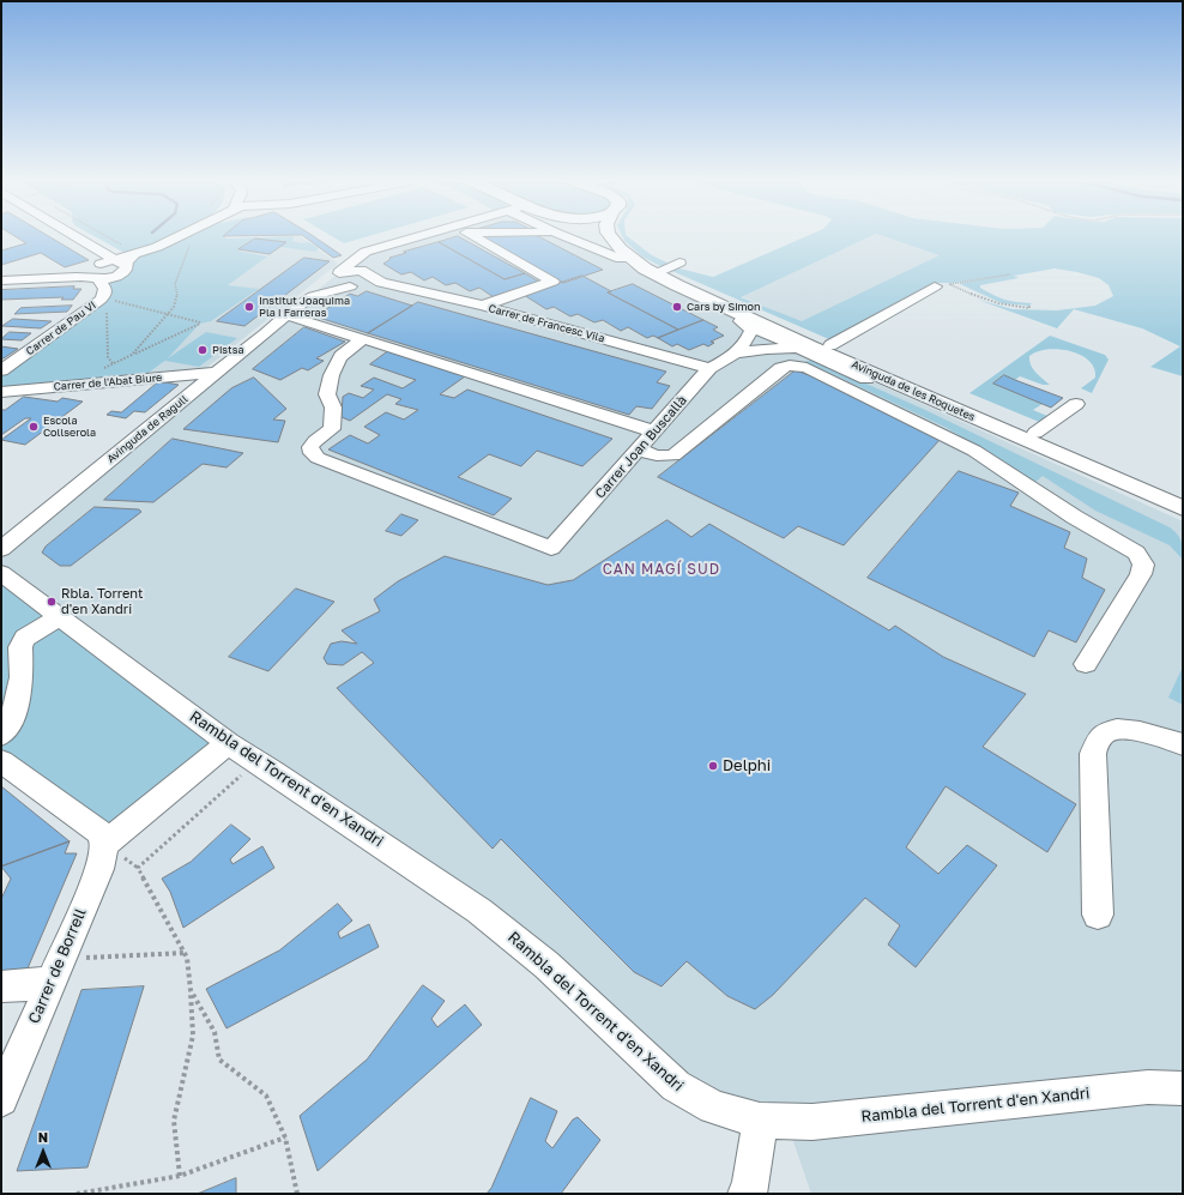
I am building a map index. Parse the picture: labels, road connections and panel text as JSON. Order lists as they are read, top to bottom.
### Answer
{
  "streets": {
    "main road": ["Avinguda de les Roquetes"],
    "street": [
      "Carrer de Francesc Vila",
      "Carrer de Pau VI",
      "Carrer de l'Abat Biure",
      "Avinguda de Ragull",
      "Carrer Joan Buscallà",
      "Rambla del Torrent d'en Xandri",
      "Carrer de Borrell"
    ]
  },
  "crossings": [
    ["Carrer de Francesc Vila", "Avinguda de Ragull"],
    ["Carrer de Francesc Vila", "Carrer Joan Buscallà"],
    ["Carrer de l'Abat Biure", "Avinguda de Ragull"]
  ],
  "districts": ["CAN MAGÍ SUD"],
  "places": [
    "Institut Joaquima Pla i Farreras",
    "Cars by Simon",
    "Pistsa",
    "Escola Collserola",
    "Rbla. Torrent d'en Xandri",
    "Delphi"
  ],
  "north": "top"
}
